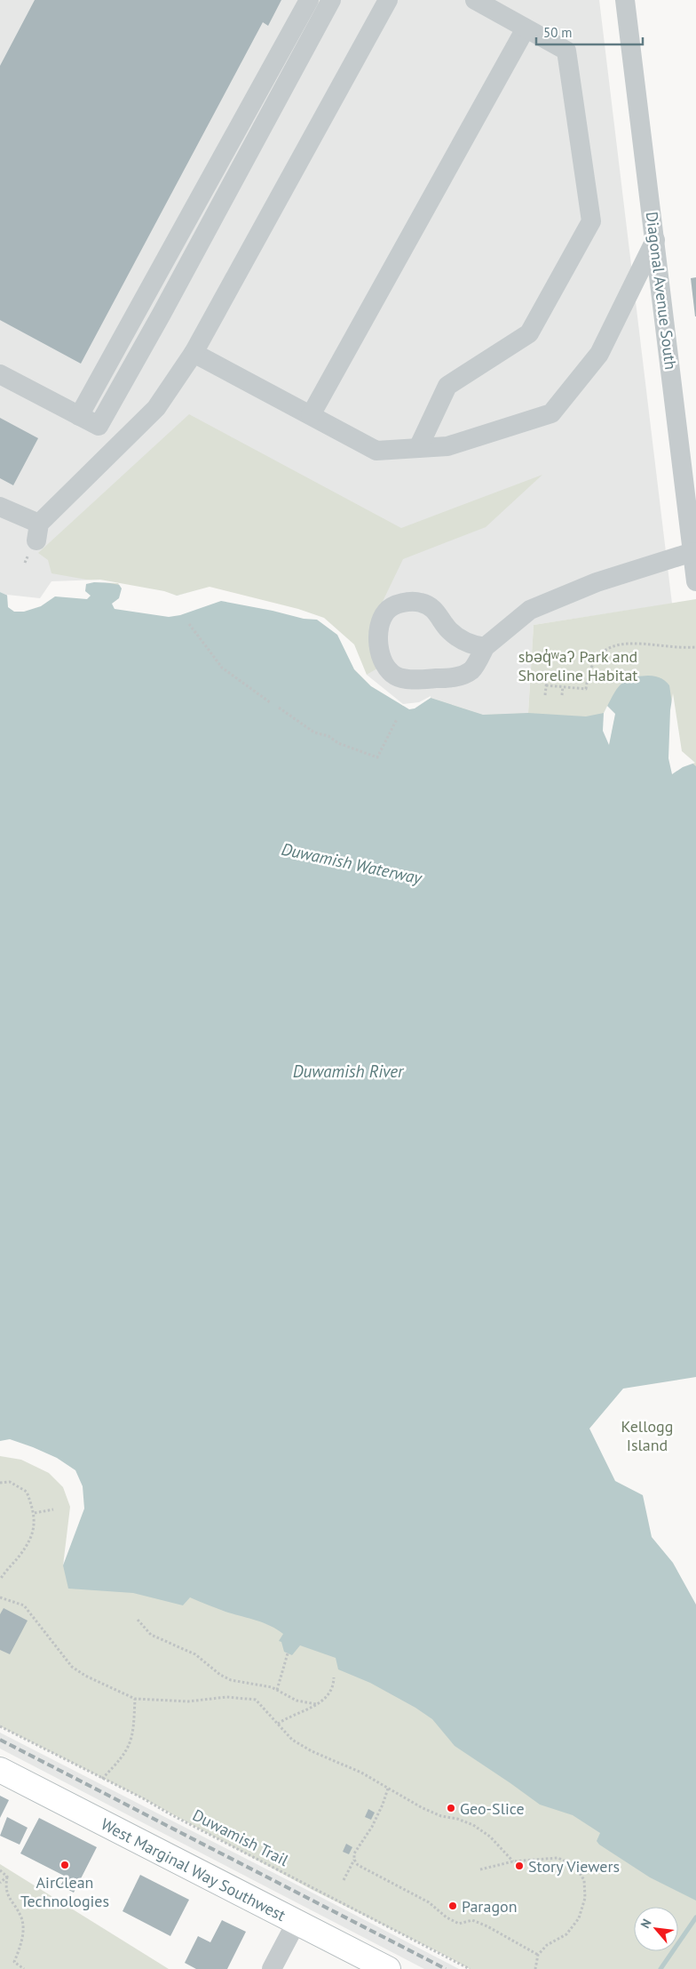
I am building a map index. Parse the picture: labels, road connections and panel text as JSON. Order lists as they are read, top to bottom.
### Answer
{
  "streets": {
    "main road": ["West Marginal Way Southwest"],
    "street": ["Diagonal Avenue South"],
    "path": ["Duwamish Trail"]
  },
  "water": ["Duwamish Waterway", "Duwamish River"],
  "parks": ["sbəq̓ʷaʔ Park and Shoreline Habitat", "Kellogg Island"],
  "places": [
    "Geo-Slice",
    "AirClean Technologies",
    "Story Viewers",
    "Paragon"
  ],
  "scale_bar": "50 m",
  "north": "top left"
}
